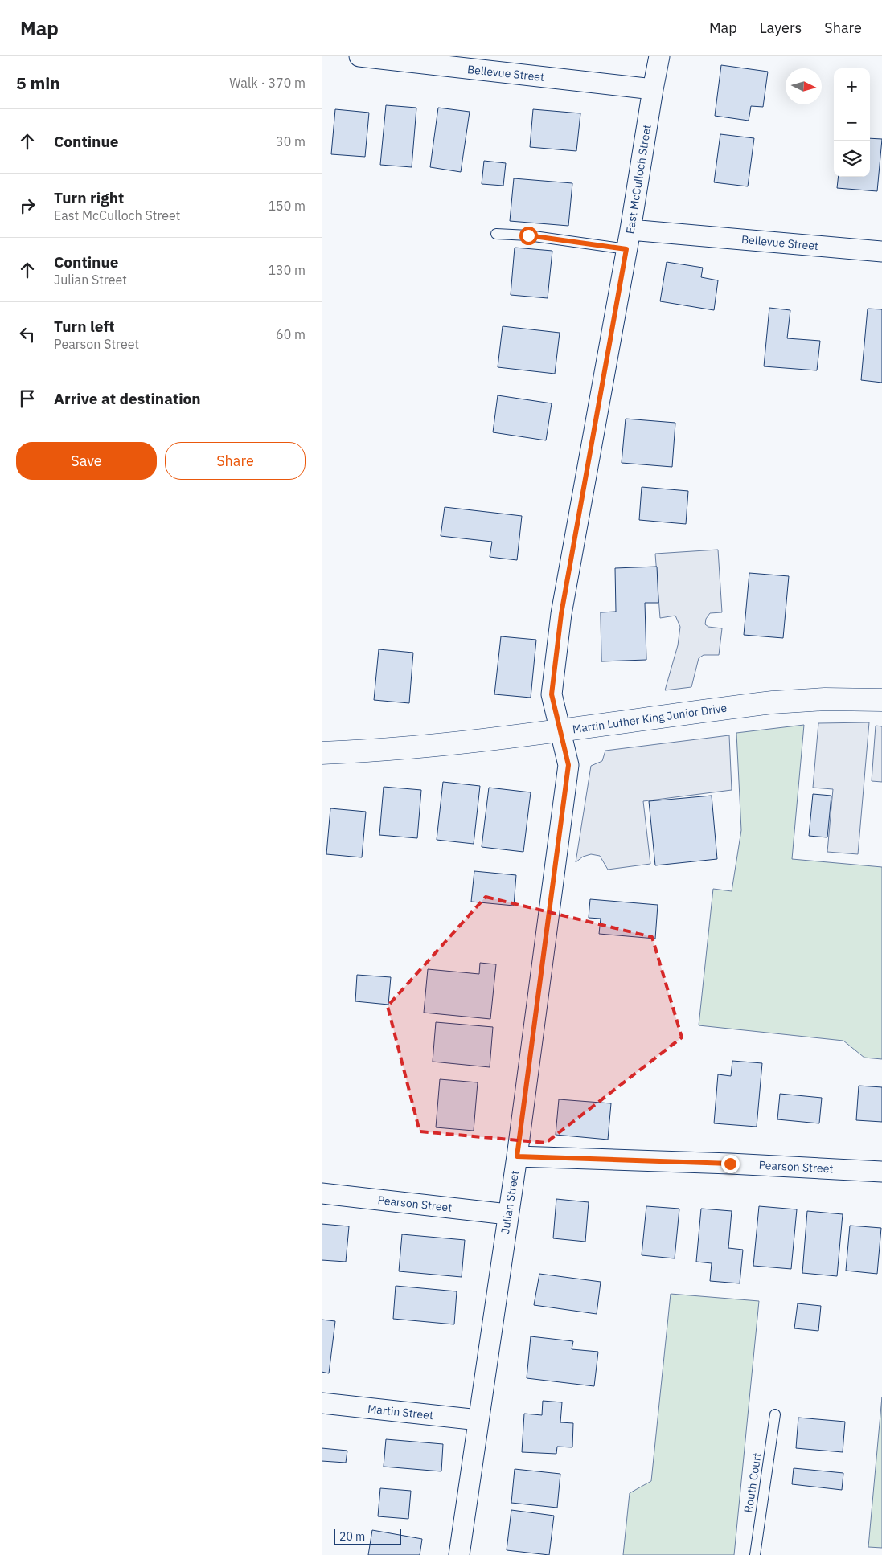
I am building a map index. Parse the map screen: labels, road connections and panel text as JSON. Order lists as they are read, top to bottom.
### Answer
{
  "streets": {
    "main road": ["Martin Luther King Junior Drive"],
    "street": [
      "Bellevue Street",
      "East McCulloch Street",
      "Pearson Street",
      "Julian Street",
      "Martin Street"
    ],
    "lane": ["Routh Court"]
  },
  "crossings": [
    ["Bellevue Street", "East McCulloch Street"],
    ["East McCulloch Street", "Martin Luther King Junior Drive"],
    ["East McCulloch Street", "Julian Street"],
    ["Martin Luther King Junior Drive", "Julian Street"],
    ["Pearson Street", "Julian Street"],
    ["Julian Street", "Martin Street"]
  ],
  "scale_bar": "20 m",
  "north": "right",
  "page": {
    "header": "Map",
    "nav": ["Map", "Layers", "Share"],
    "heading": ["5 min", "Walk · 370 m"],
    "map_buttons": ["+", "−"],
    "list": [
      ["Continue", "30 m"],
      ["Turn right", "East McCulloch Street", "150 m"],
      ["Continue", "Julian Street", "130 m"],
      ["Turn left", "Pearson Street", "60 m"],
      "Arrive at destination"
    ],
    "buttons": ["Save", "Share"],
    "scale": "20 m"
  }
}
